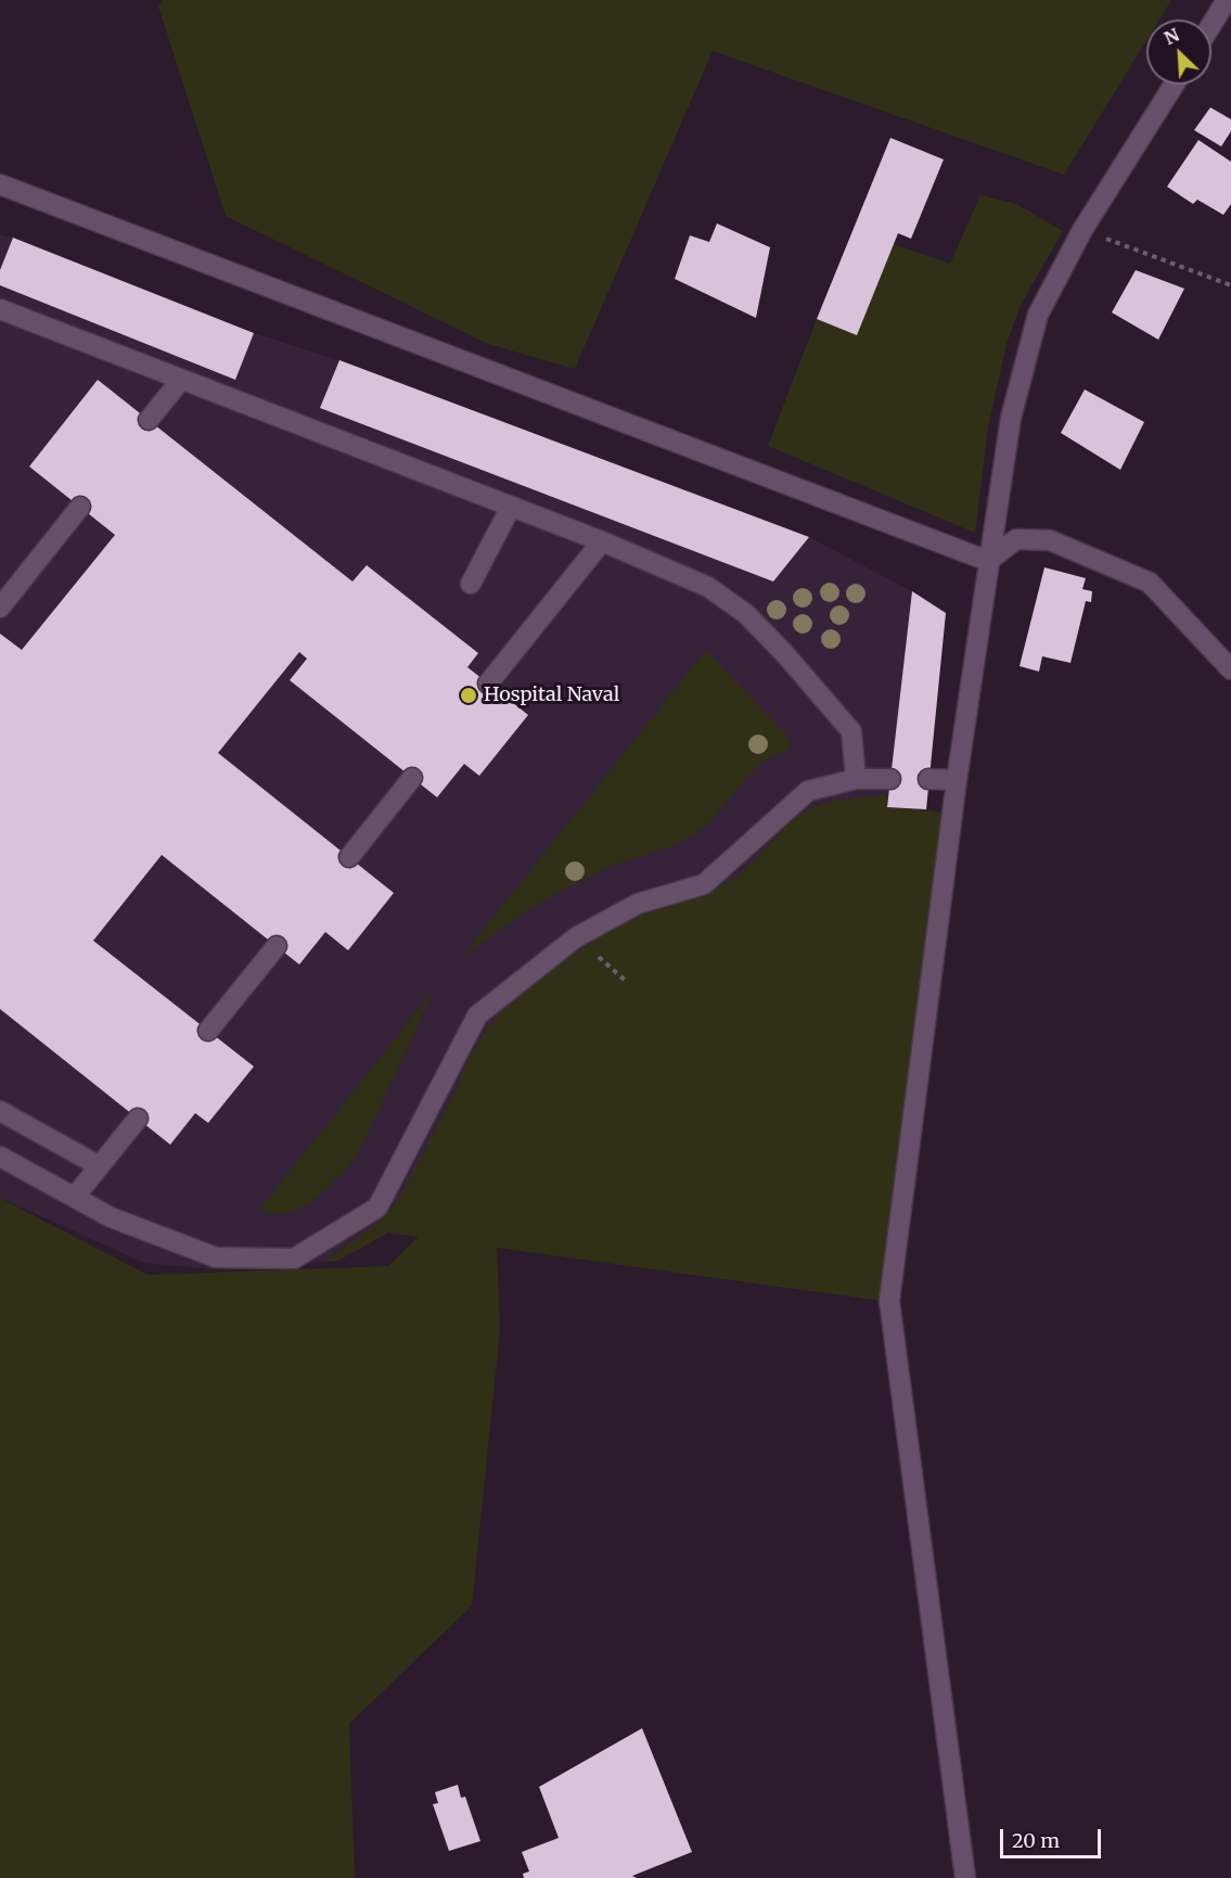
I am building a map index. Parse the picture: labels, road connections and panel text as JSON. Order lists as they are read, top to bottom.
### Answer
{
  "places": ["Hospital Naval"],
  "scale_bar": "20 m",
  "north": "top left"
}
